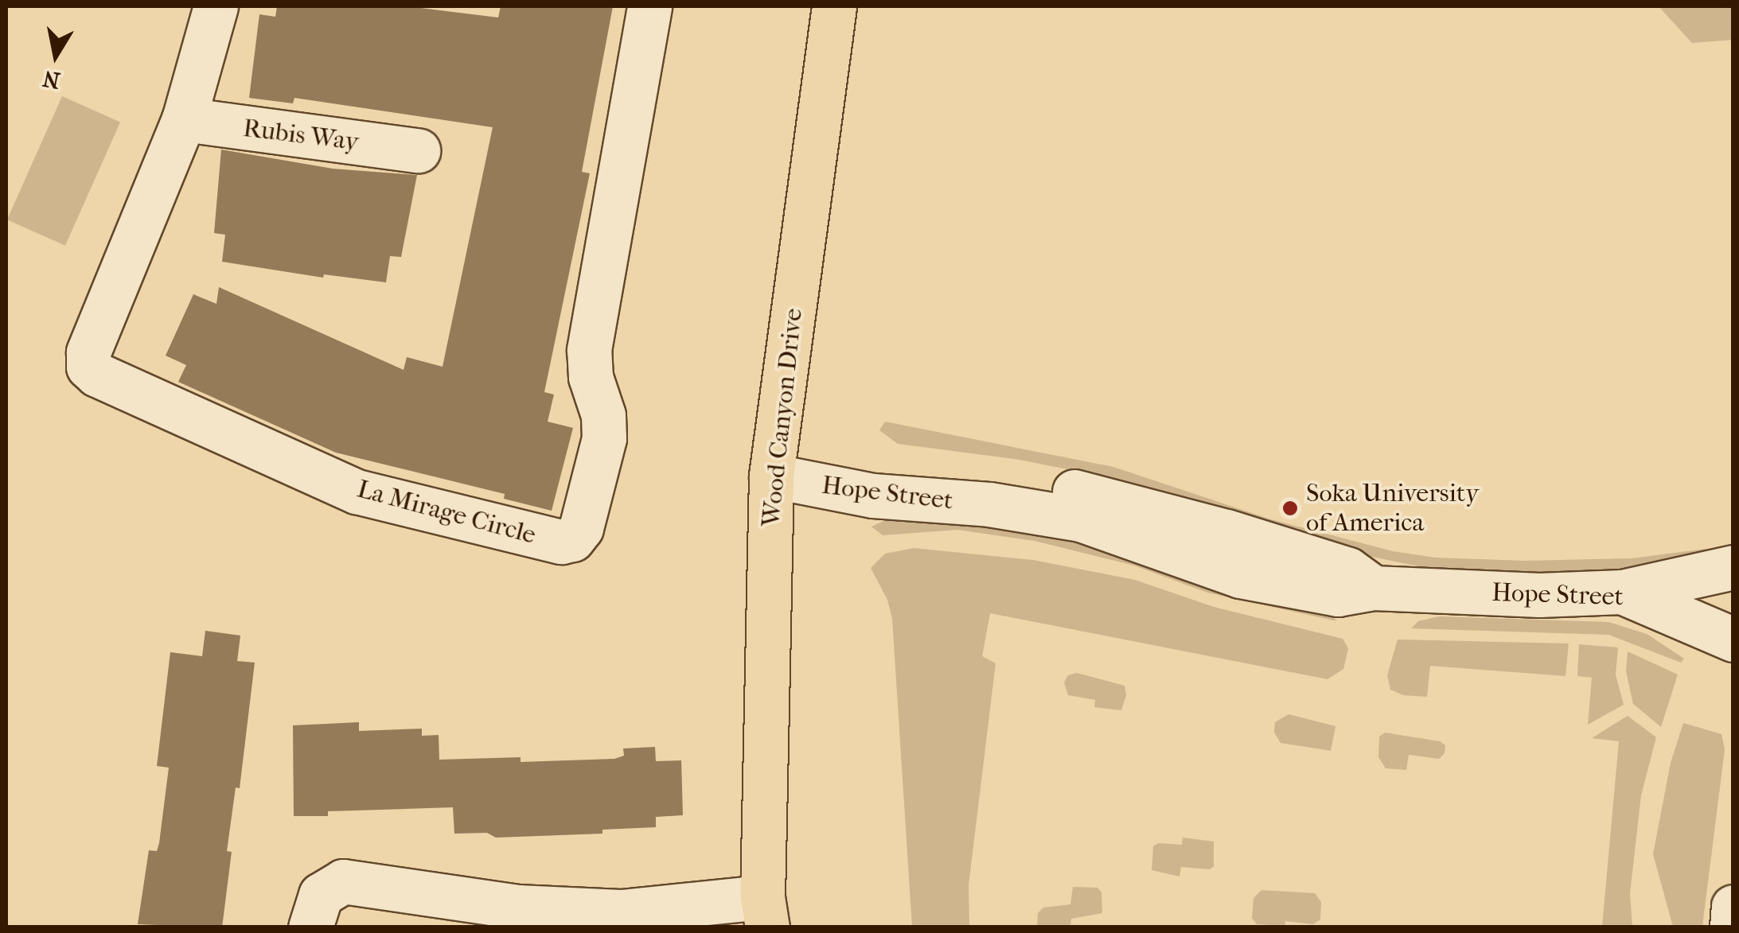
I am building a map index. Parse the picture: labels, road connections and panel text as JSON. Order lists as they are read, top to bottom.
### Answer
{
  "streets": {
    "main road": ["Wood Canyon Drive"],
    "street": ["Rubis Way", "Hope Street", "La Mirage Circle"]
  },
  "crossings": [
    ["Rubis Way", "La Mirage Circle"],
    ["Wood Canyon Drive", "Hope Street"]
  ],
  "places": ["Soka University of America"],
  "north": "bottom"
}
